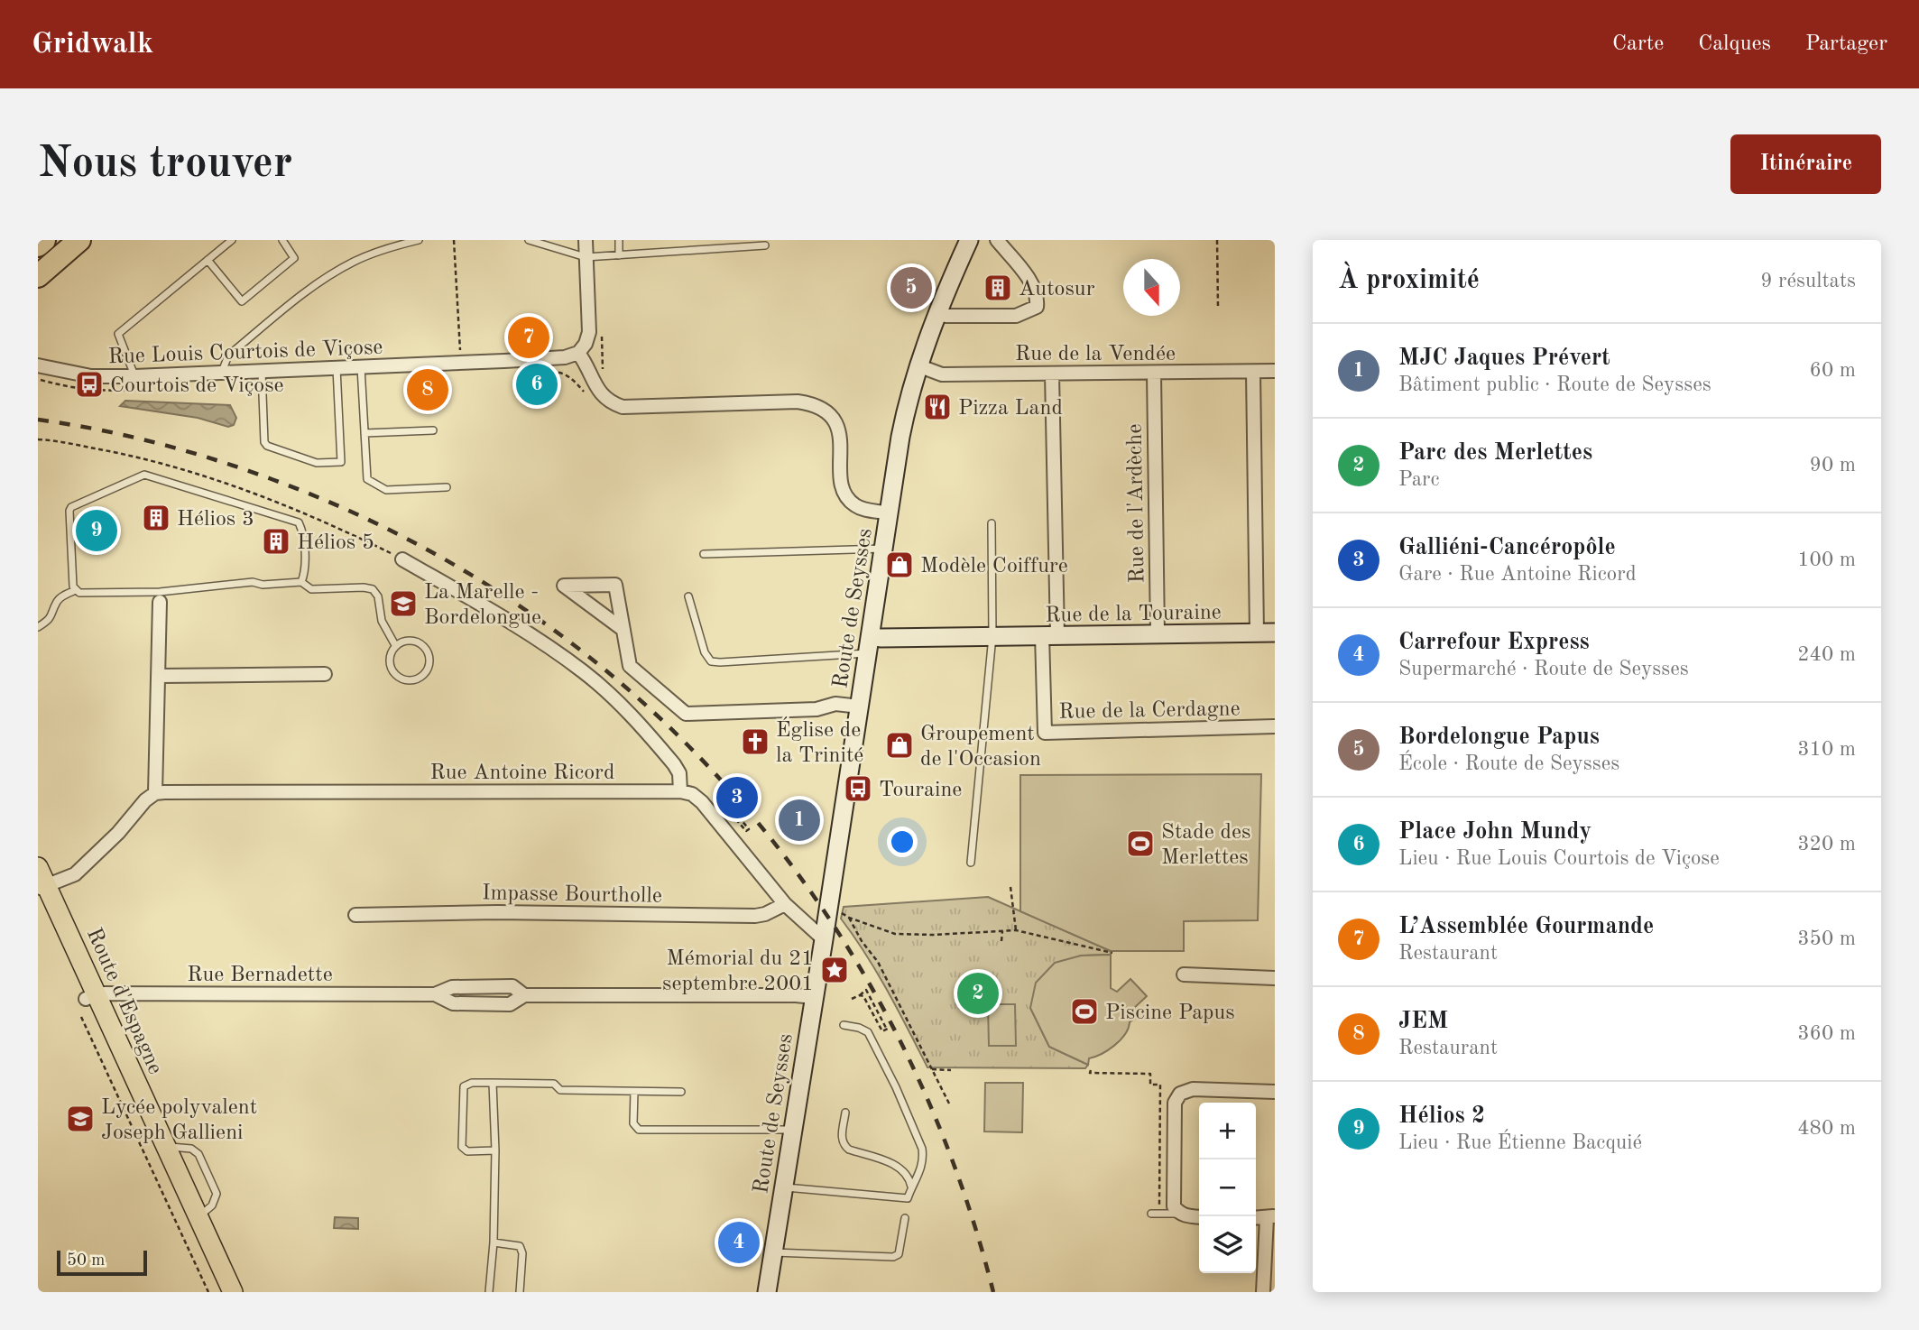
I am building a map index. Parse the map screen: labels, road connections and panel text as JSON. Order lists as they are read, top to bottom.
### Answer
{
  "streets": {
    "main road": ["Route de Seysses", "Rue de la Touraine", "Route d'Espagne"],
    "street": [
      "Rue Louis Courtois de Viçose",
      "Rue de la Vendée",
      "Rue de l'Ardèche",
      "Rue de la Cerdagne",
      "Rue Antoine Ricord",
      "Impasse Bourtholle",
      "Rue Bernadette"
    ]
  },
  "crossings": [
    ["Rue de la Vendée", "Rue de l'Ardèche"],
    ["Rue de la Vendée", "Route de Seysses"],
    ["Rue de l'Ardèche", "Rue de la Touraine"],
    ["Route de Seysses", "Rue de la Touraine"],
    ["Route de Seysses", "Rue Bernadette"],
    ["Rue de la Touraine", "Rue de la Cerdagne"],
    ["Rue Bernadette", "Route d'Espagne"]
  ],
  "places": {
    "building": ["Autosur", "Hélios 3", "Hélios 5"],
    "bus stop": ["Courtois de Viçose", "Touraine"],
    "restaurant": ["Pizza Land"],
    "shop": ["Modèle Coiffure", "Groupement de l'Occasion"],
    "school or university": ["La Marelle - Bordelongue", "Lycée polyvalent Joseph Gallieni"],
    "church": ["Église de la Trinité"],
    "sports": ["Stade des Merlettes", "Piscine Papus"],
    "place": ["Mémorial du 21 septembre 2001"]
  },
  "scale_bar": "50 m",
  "north": "bottom",
  "page": {
    "header": "Gridwalk",
    "nav": ["Carte", "Calques", "Partager"],
    "buttons": "Itinéraire",
    "title": "Nous trouver",
    "heading": ["À proximité", "9 résultats"],
    "pins": [
      "5",
      "7",
      "6",
      "8",
      "9",
      "3",
      "1",
      "2",
      "4"
    ],
    "list": [
      {
        "mark": "1",
        "name": "MJC Jaques Prévert",
        "note": "Bâtiment public · Route de Seysses",
        "value": "60 m"
      },
      {
        "mark": "2",
        "name": "Parc des Merlettes",
        "note": "Parc",
        "value": "90 m"
      },
      {
        "mark": "3",
        "name": "Galliéni-Cancéropôle",
        "note": "Gare · Rue Antoine Ricord",
        "value": "100 m"
      },
      {
        "mark": "4",
        "name": "Carrefour Express",
        "note": "Supermarché · Route de Seysses",
        "value": "240 m"
      },
      {
        "mark": "5",
        "name": "Bordelongue Papus",
        "note": "École · Route de Seysses",
        "value": "310 m"
      },
      {
        "mark": "6",
        "name": "Place John Mundy",
        "note": "Lieu · Rue Louis Courtois de Viçose",
        "value": "320 m"
      },
      {
        "mark": "7",
        "name": "L’Assemblée Gourmande",
        "note": "Restaurant",
        "value": "350 m"
      },
      {
        "mark": "8",
        "name": "JEM",
        "note": "Restaurant",
        "value": "360 m"
      },
      {
        "mark": "9",
        "name": "Hélios 2",
        "note": "Lieu · Rue Étienne Bacquié",
        "value": "480 m"
      }
    ],
    "map_buttons": ["+", "−"],
    "scale": "50 m"
  }
}
